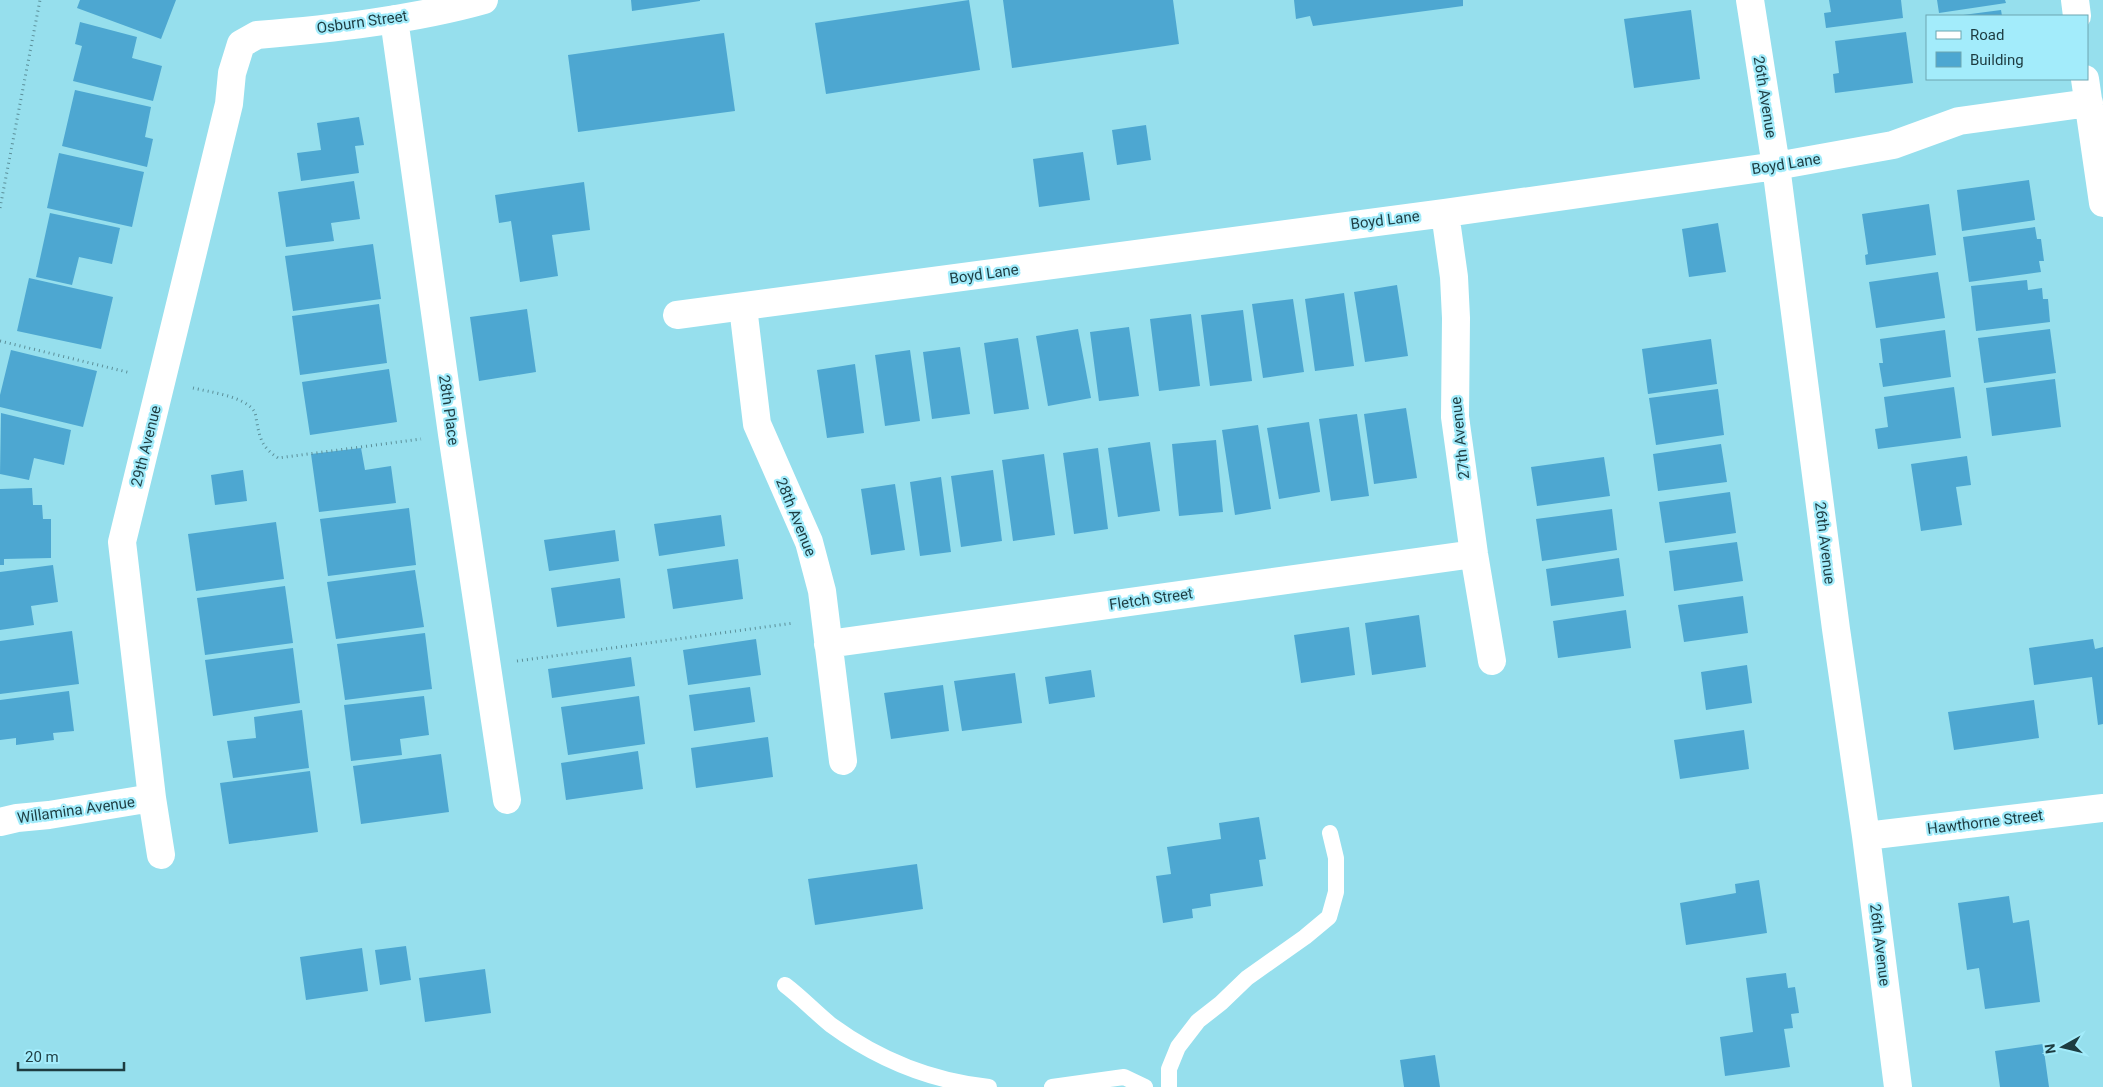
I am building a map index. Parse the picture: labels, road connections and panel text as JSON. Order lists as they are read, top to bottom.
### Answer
{
  "streets": {
    "street": [
      "Osburn Street",
      "26th Avenue",
      "Boyd Lane",
      "28th Place",
      "27th Avenue",
      "29th Avenue",
      "28th Avenue",
      "Fletch Street",
      "Willamina Avenue",
      "Hawthorne Street"
    ]
  },
  "crossings": [
    ["Osburn Street", "28th Place"],
    ["Osburn Street", "29th Avenue"],
    ["26th Avenue", "Boyd Lane"],
    ["26th Avenue", "Hawthorne Street"],
    ["Boyd Lane", "27th Avenue"],
    ["Boyd Lane", "28th Avenue"],
    ["27th Avenue", "Fletch Street"],
    ["29th Avenue", "Willamina Avenue"],
    ["28th Avenue", "Fletch Street"]
  ],
  "legend": ["Road", "Building"],
  "scale_bar": "20 m",
  "north": "left"
}
